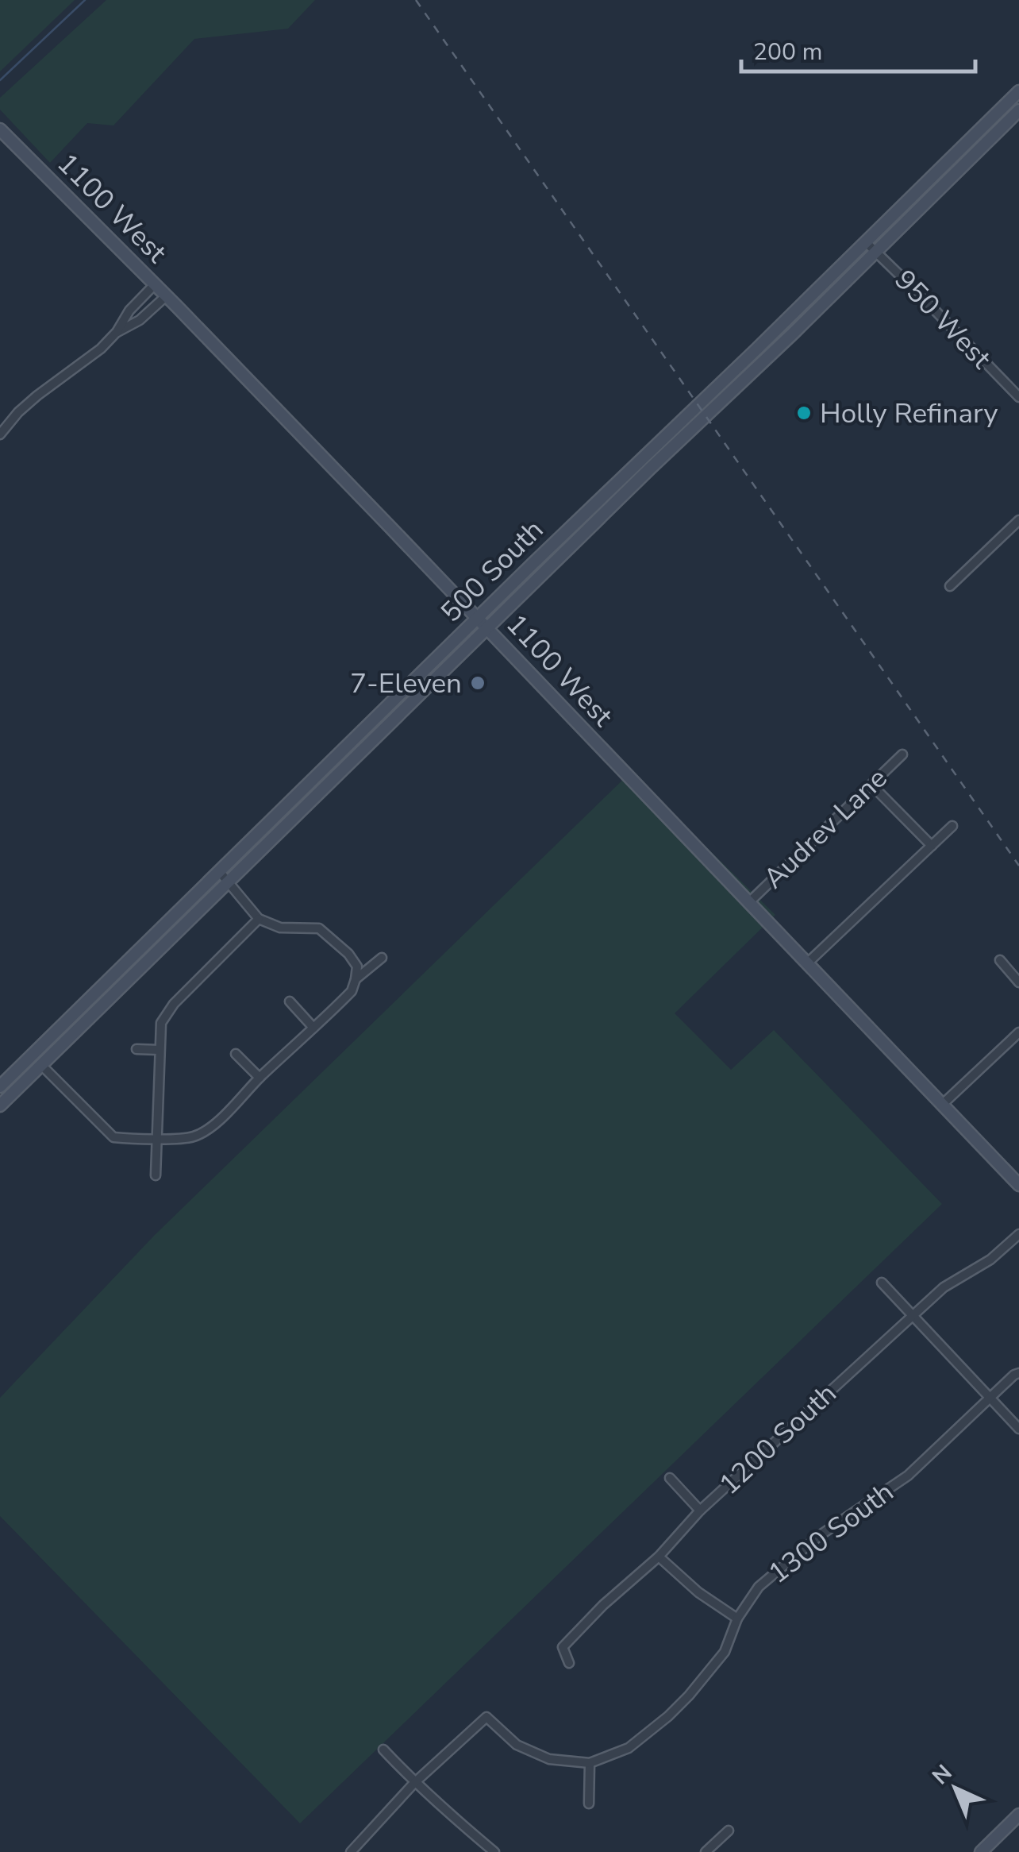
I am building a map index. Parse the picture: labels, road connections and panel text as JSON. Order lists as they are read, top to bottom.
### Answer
{
  "streets": {
    "main road": ["1100 West", "500 South"],
    "street": [
      "950 West",
      "Audrev Lane",
      "1200 South",
      "1300 South"
    ]
  },
  "crossings": [
    ["1100 West", "500 South"],
    ["1100 West", "Audrev Lane"],
    ["950 West", "500 South"]
  ],
  "places": ["Holly Refinary", "7-Eleven"],
  "scale_bar": "200 m",
  "north": "top left"
}
